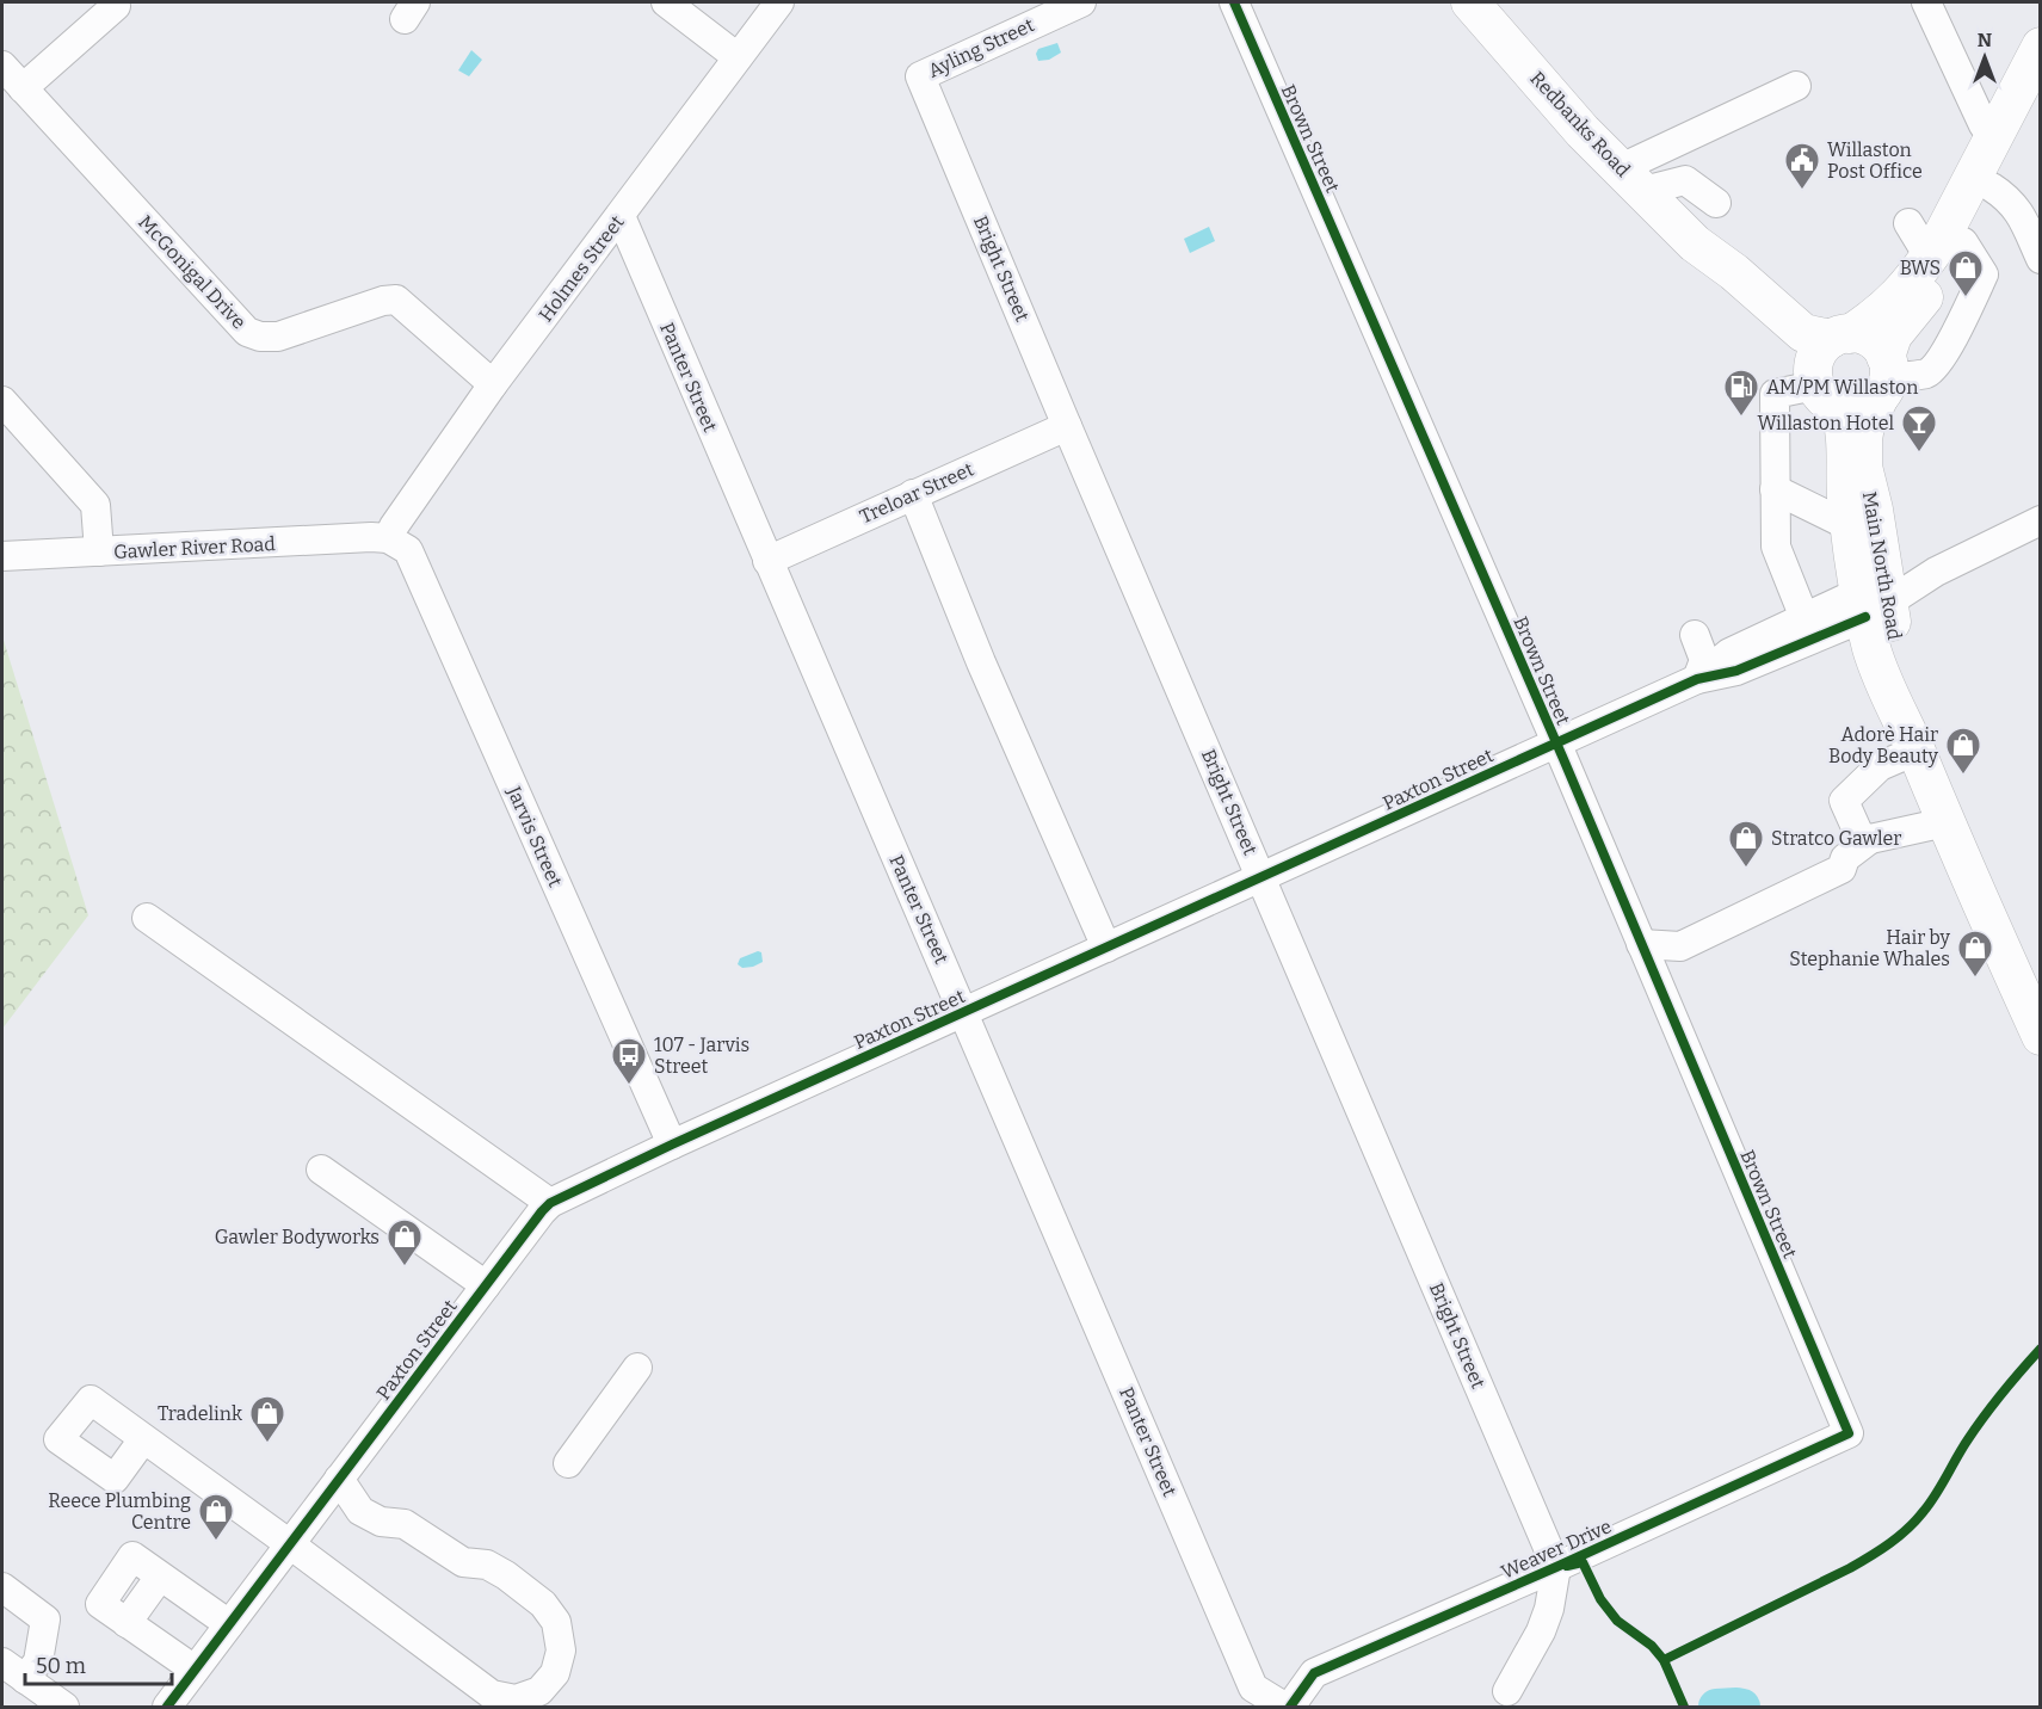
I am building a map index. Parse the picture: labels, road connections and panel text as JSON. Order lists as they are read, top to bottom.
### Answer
{
  "streets": {
    "main road": ["Redbanks Road", "Main North Road"],
    "street": [
      "Ayling Street",
      "Brown Street",
      "Holmes Street",
      "Bright Street",
      "McGonigal Drive",
      "Panter Street",
      "Treloar Street",
      "Gawler River Road",
      "Paxton Street",
      "Jarvis Street",
      "Weaver Drive"
    ]
  },
  "crossings": [
    ["Ayling Street", "Bright Street"],
    ["Redbanks Road", "Main North Road"],
    ["Brown Street", "Paxton Street"],
    ["Brown Street", "Weaver Drive"],
    ["Holmes Street", "McGonigal Drive"],
    ["Holmes Street", "Panter Street"],
    ["Holmes Street", "Gawler River Road"],
    ["Holmes Street", "Jarvis Street"],
    ["Bright Street", "Treloar Street"],
    ["Bright Street", "Paxton Street"],
    ["Bright Street", "Weaver Drive"],
    ["Panter Street", "Treloar Street"],
    ["Panter Street", "Paxton Street"],
    ["Gawler River Road", "Jarvis Street"],
    ["Main North Road", "Paxton Street"],
    ["Paxton Street", "Jarvis Street"]
  ],
  "places": {
    "public building": ["Willaston Post Office"],
    "shop": [
      "BWS",
      "Adorè Hair Body Beauty",
      "Stratco Gawler",
      "Hair by Stephanie Whales",
      "Gawler Bodyworks",
      "Tradelink",
      "Reece Plumbing Centre"
    ],
    "fuel station": ["AM/PM Willaston"],
    "bar": ["Willaston Hotel"],
    "bus stop": ["107 - Jarvis Street"]
  },
  "scale_bar": "50 m",
  "north": "top"
}
